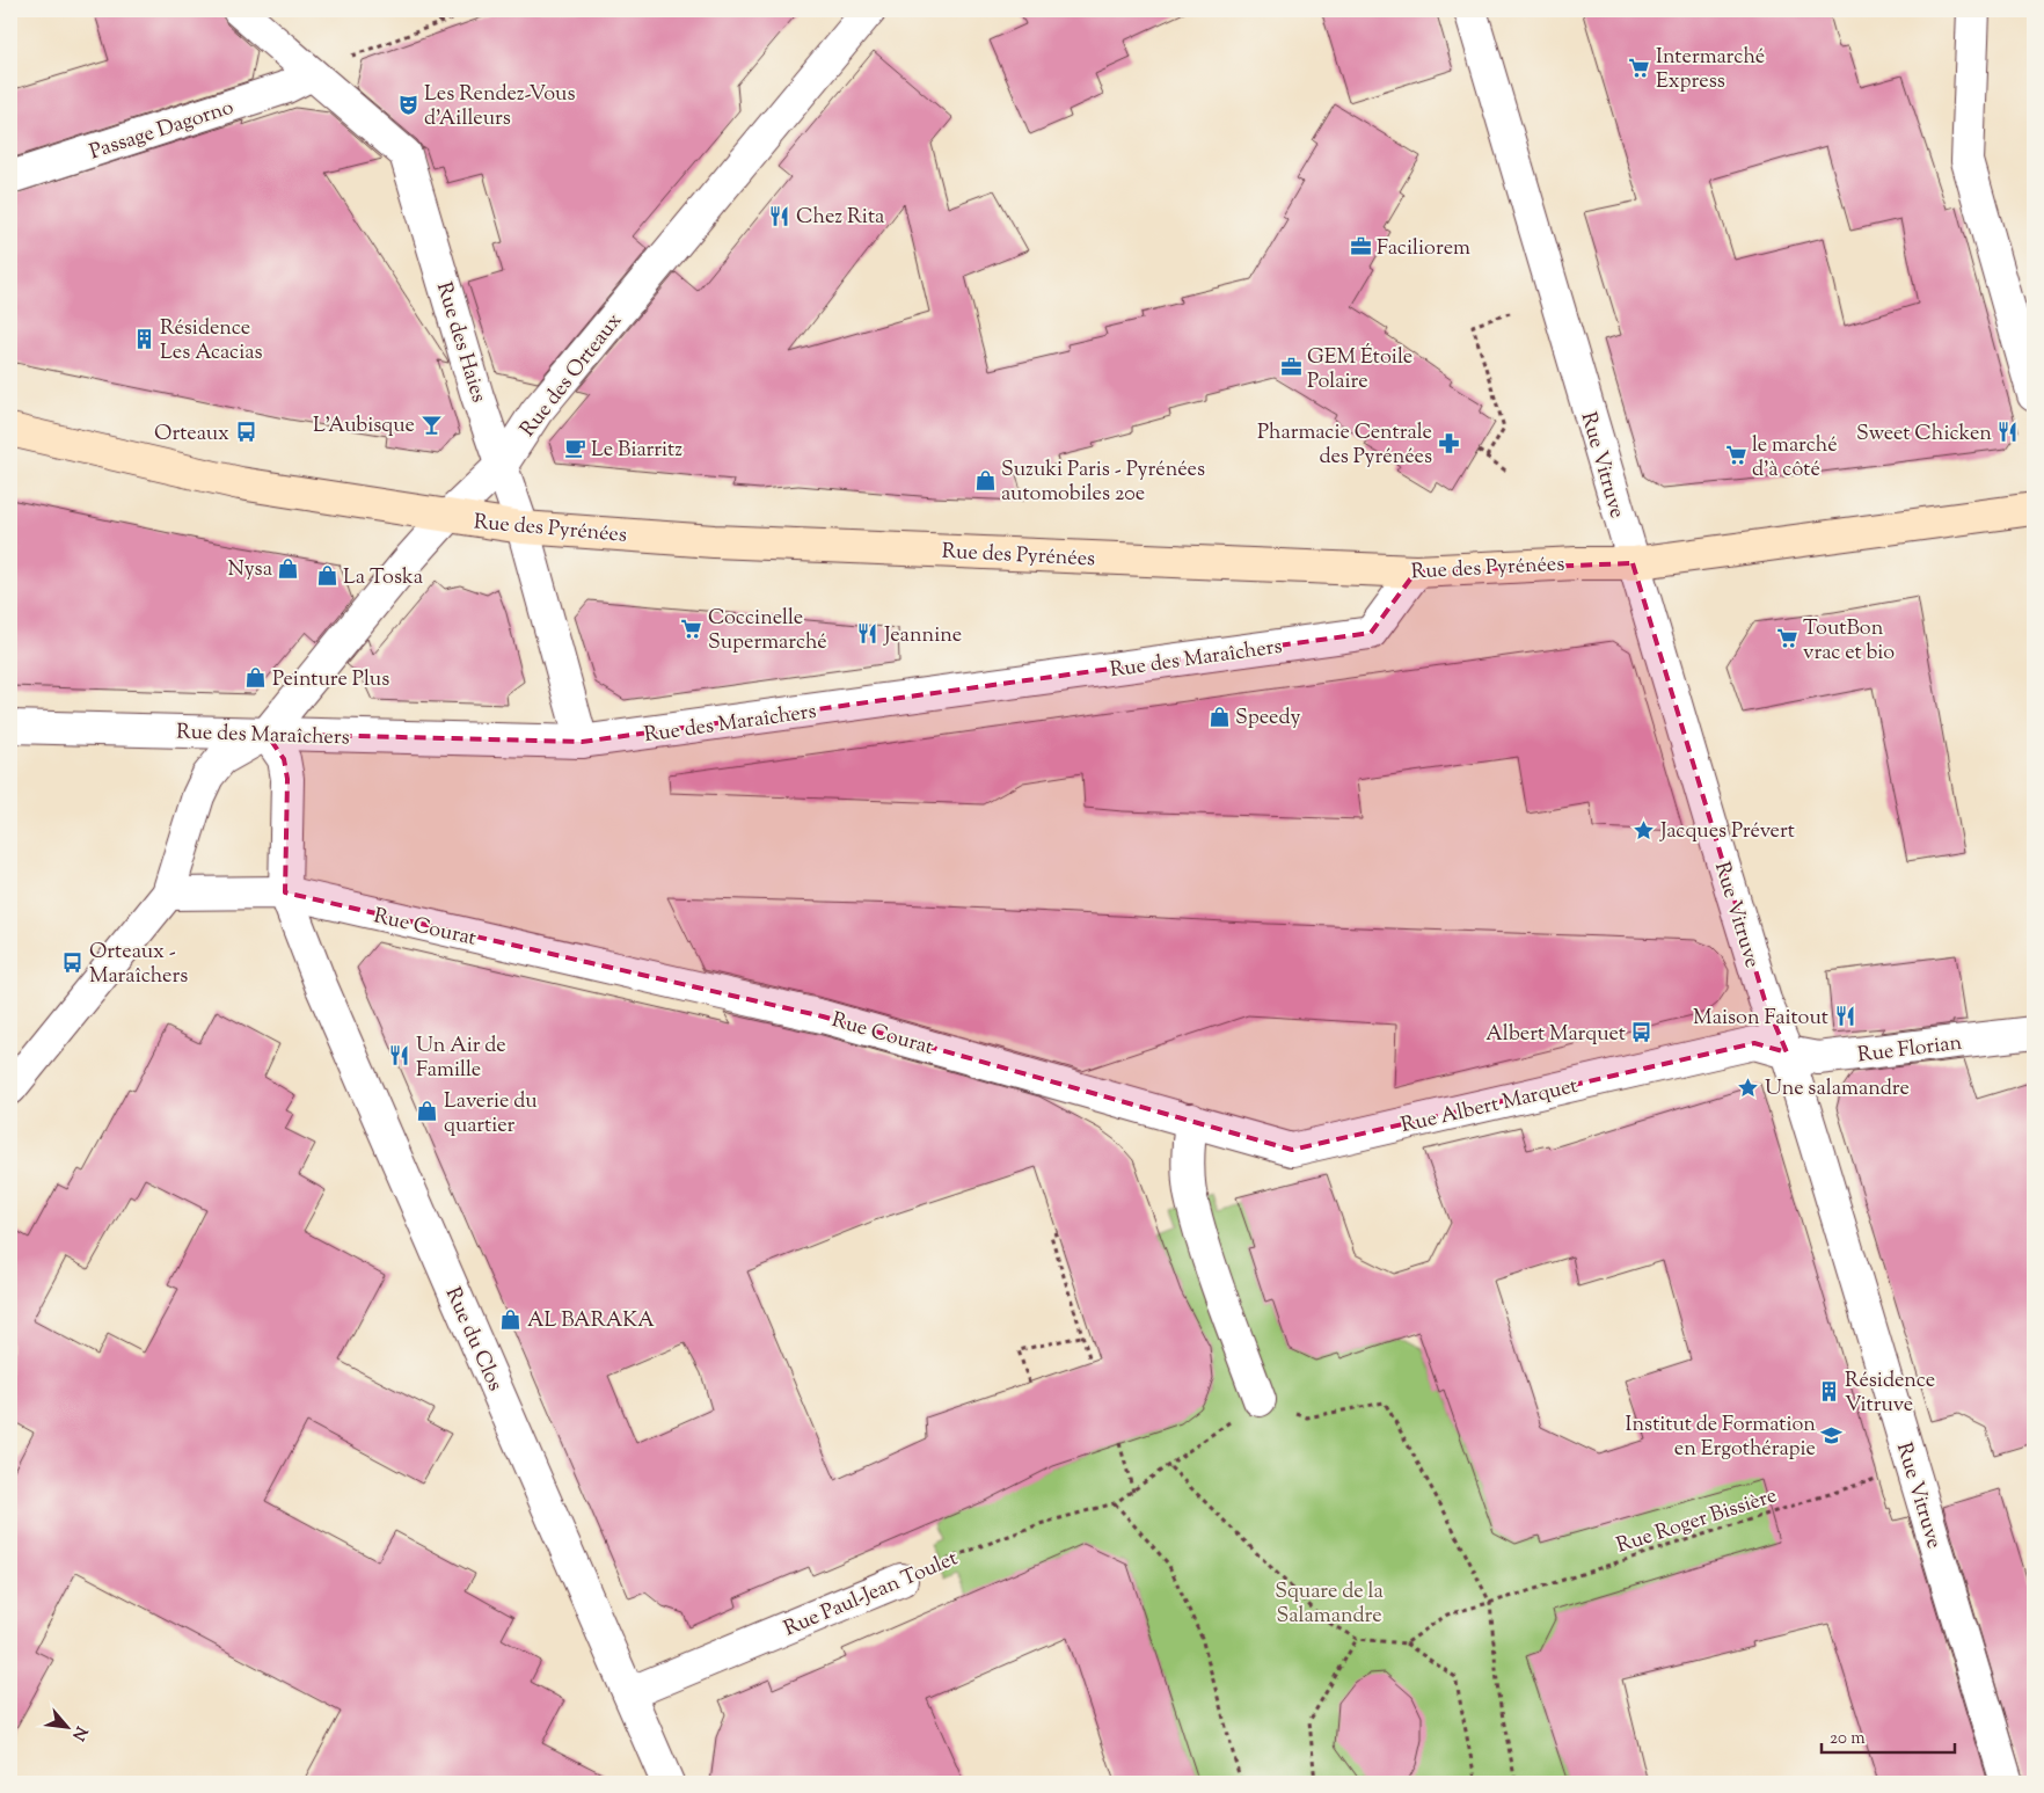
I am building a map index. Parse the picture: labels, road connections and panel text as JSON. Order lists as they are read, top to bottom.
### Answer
{
  "streets": {
    "main road": ["Rue des Pyrénées"],
    "street": [
      "Passage Dagorno",
      "Rue des Haies",
      "Rue des Orteaux",
      "Rue Vitruve",
      "Rue des Maraîchers",
      "Rue Courat",
      "Rue Florian",
      "Rue Albert Marquet",
      "Rue du Clos",
      "Rue Paul-Jean Toulet"
    ],
    "path": ["Rue Roger Bissière"]
  },
  "crossings": [
    ["Passage Dagorno", "Rue des Haies"],
    ["Rue des Haies", "Rue des Orteaux"],
    ["Rue des Haies", "Rue des Pyrénées"],
    ["Rue des Haies", "Rue des Maraîchers"],
    ["Rue des Orteaux", "Rue des Pyrénées"],
    ["Rue des Orteaux", "Rue des Maraîchers"],
    ["Rue Vitruve", "Rue des Pyrénées"],
    ["Rue Vitruve", "Rue Florian"],
    ["Rue Vitruve", "Rue Albert Marquet"],
    ["Rue Vitruve", "Rue Roger Bissière"],
    ["Rue des Pyrénées", "Rue des Maraîchers"],
    ["Rue Courat", "Rue Albert Marquet"],
    ["Rue Courat", "Rue du Clos"],
    ["Rue Florian", "Rue Albert Marquet"],
    ["Rue du Clos", "Rue Paul-Jean Toulet"]
  ],
  "parks": ["Square de la Salamandre"],
  "places": {
    "supermarket": [
      "Intermarché Express",
      "le marché d'à côté",
      "Coccinelle Supermarché",
      "ToutBon vrac et bio"
    ],
    "theatre": ["Les Rendez-Vous d'Ailleurs"],
    "restaurant": [
      "Chez Rita",
      "Sweet Chicken",
      "Jeannine",
      "Maison Faitout",
      "Un Air de Famille"
    ],
    "office": ["Faciliorem", "GEM Étoile Polaire"],
    "building": ["Résidence Les Acacias", "Résidence Vitruve"],
    "bar": ["L'Aubisque"],
    "bus stop": ["Orteaux", "Orteaux - Maraîchers", "Albert Marquet"],
    "pharmacy": ["Pharmacie Centrale des Pyrénées"],
    "cafe": ["Le Biarritz"],
    "shop": [
      "Suzuki Paris - Pyrénées automobiles 20e",
      "Nysa",
      "La Toska",
      "Peinture Plus",
      "Speedy",
      "Laverie du quartier",
      "AL BARAKA"
    ],
    "place": ["Jacques Prévert", "Une salamandre"],
    "school or university": ["Institut de Formation en Ergothérapie"]
  },
  "scale_bar": "20 m",
  "north": "bottom right"
}
